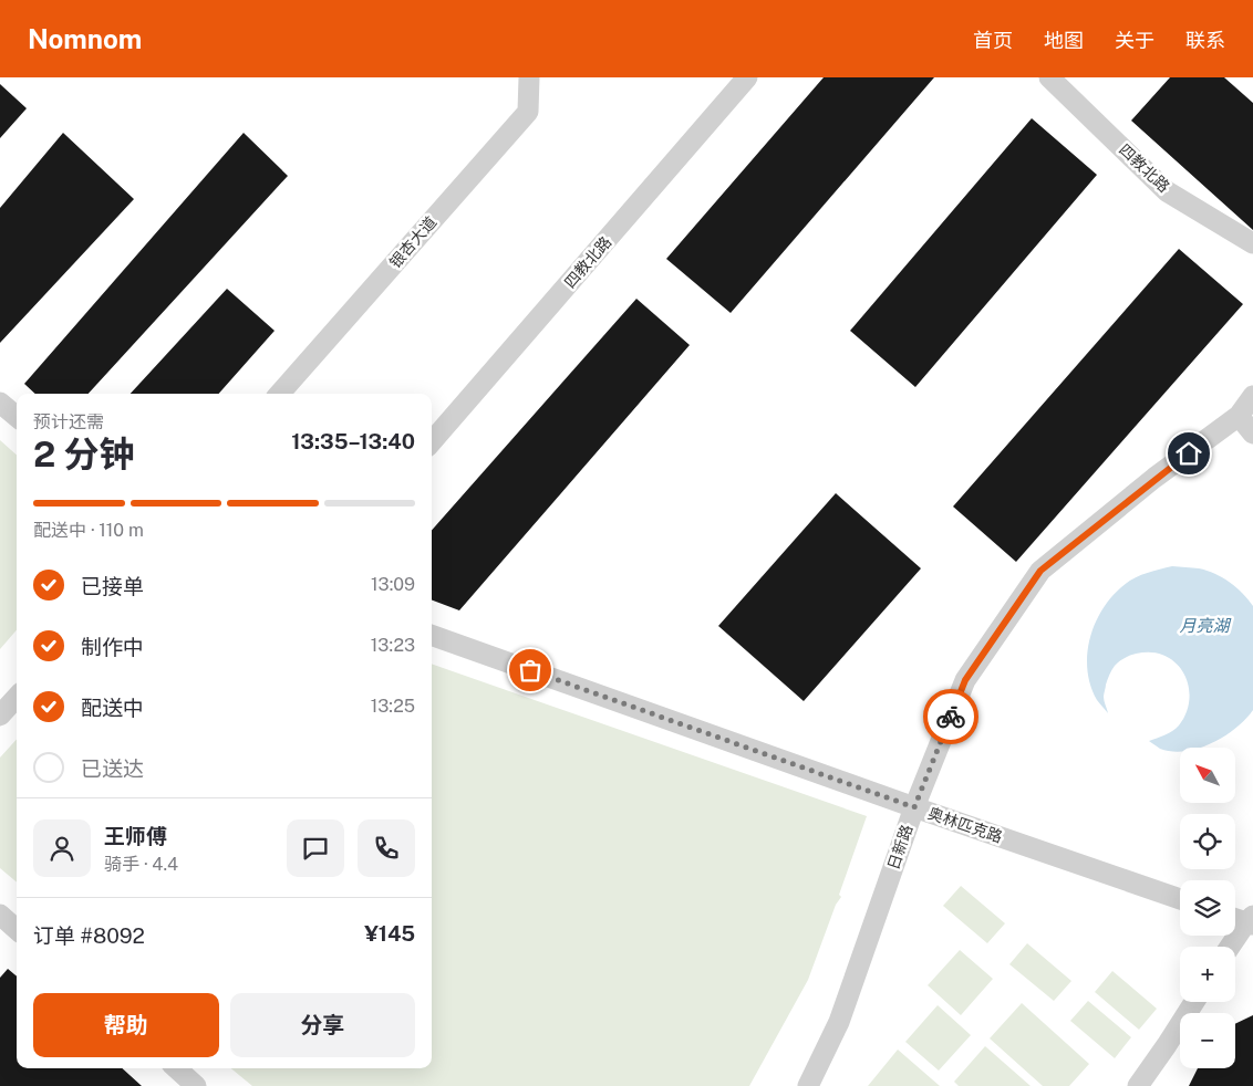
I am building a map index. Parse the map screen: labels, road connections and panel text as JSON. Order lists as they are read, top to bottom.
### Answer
{
  "streets": {
    "street": [
      "四教北路",
      "银杏大道",
      "奥林匹克路",
      "日新路"
    ]
  },
  "crossings": [
    ["奥林匹克路", "日新路"]
  ],
  "water": ["月亮湖"],
  "north": "top left",
  "page": {
    "header": "Nomnom",
    "nav": [
      "首页",
      "地图",
      "关于",
      "联系"
    ],
    "heading": ["2 分钟", "预计还需", "13:35–13:40"],
    "panel": [
      "王师傅",
      "骑手 · 4.4",
      "订单 #8092",
      "¥145"
    ],
    "bar": "配送中 · 110 m",
    "list": [
      ["已接单", "13:09"],
      ["制作中", "13:23"],
      ["配送中", "13:25"],
      "已送达"
    ],
    "map_buttons": ["+", "−"],
    "buttons": ["帮助", "分享"]
  }
}
